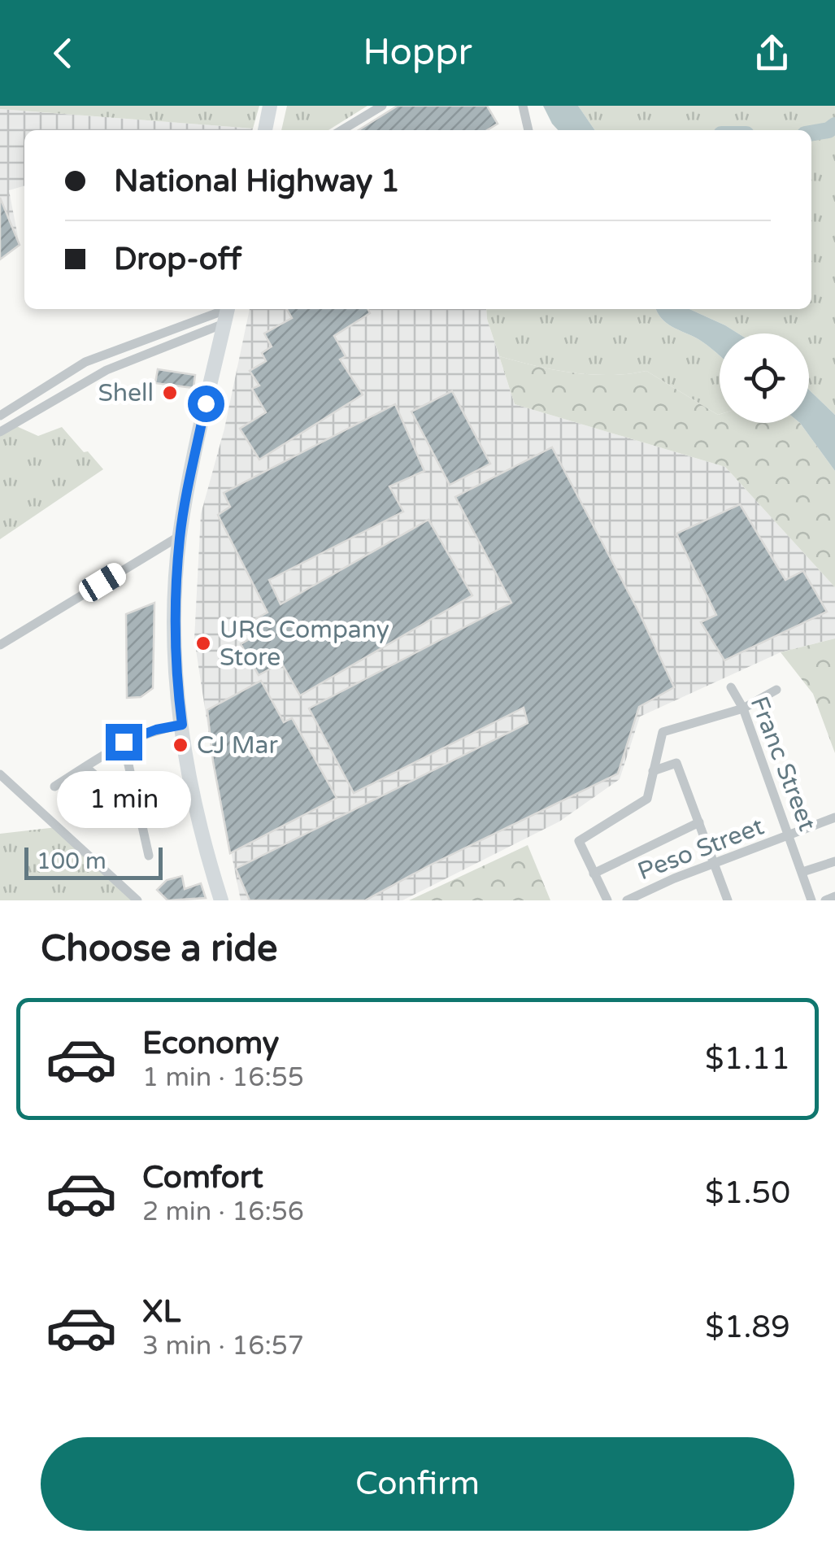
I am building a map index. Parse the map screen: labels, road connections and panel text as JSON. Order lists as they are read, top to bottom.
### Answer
{
  "streets": {
    "street": ["Franc Street", "Peso Street"]
  },
  "crossings": [
    ["Franc Street", "Peso Street"]
  ],
  "places": ["Shell", "URC Company Store", "CJ Mar"],
  "scale_bar": "100 m",
  "page": {
    "header": "Hoppr",
    "banner": ["National Highway 1", "Drop-off"],
    "bubble": "1 min",
    "scale": "100 m",
    "heading": "Choose a ride",
    "list": [
      {
        "name": "Economy",
        "note": "1 min · 16:55",
        "value": "$1.11"
      },
      {
        "name": "Comfort",
        "note": "2 min · 16:56",
        "value": "$1.50"
      },
      {
        "name": "XL",
        "note": "3 min · 16:57",
        "value": "$1.89"
      }
    ],
    "buttons": "Confirm"
  }
}
